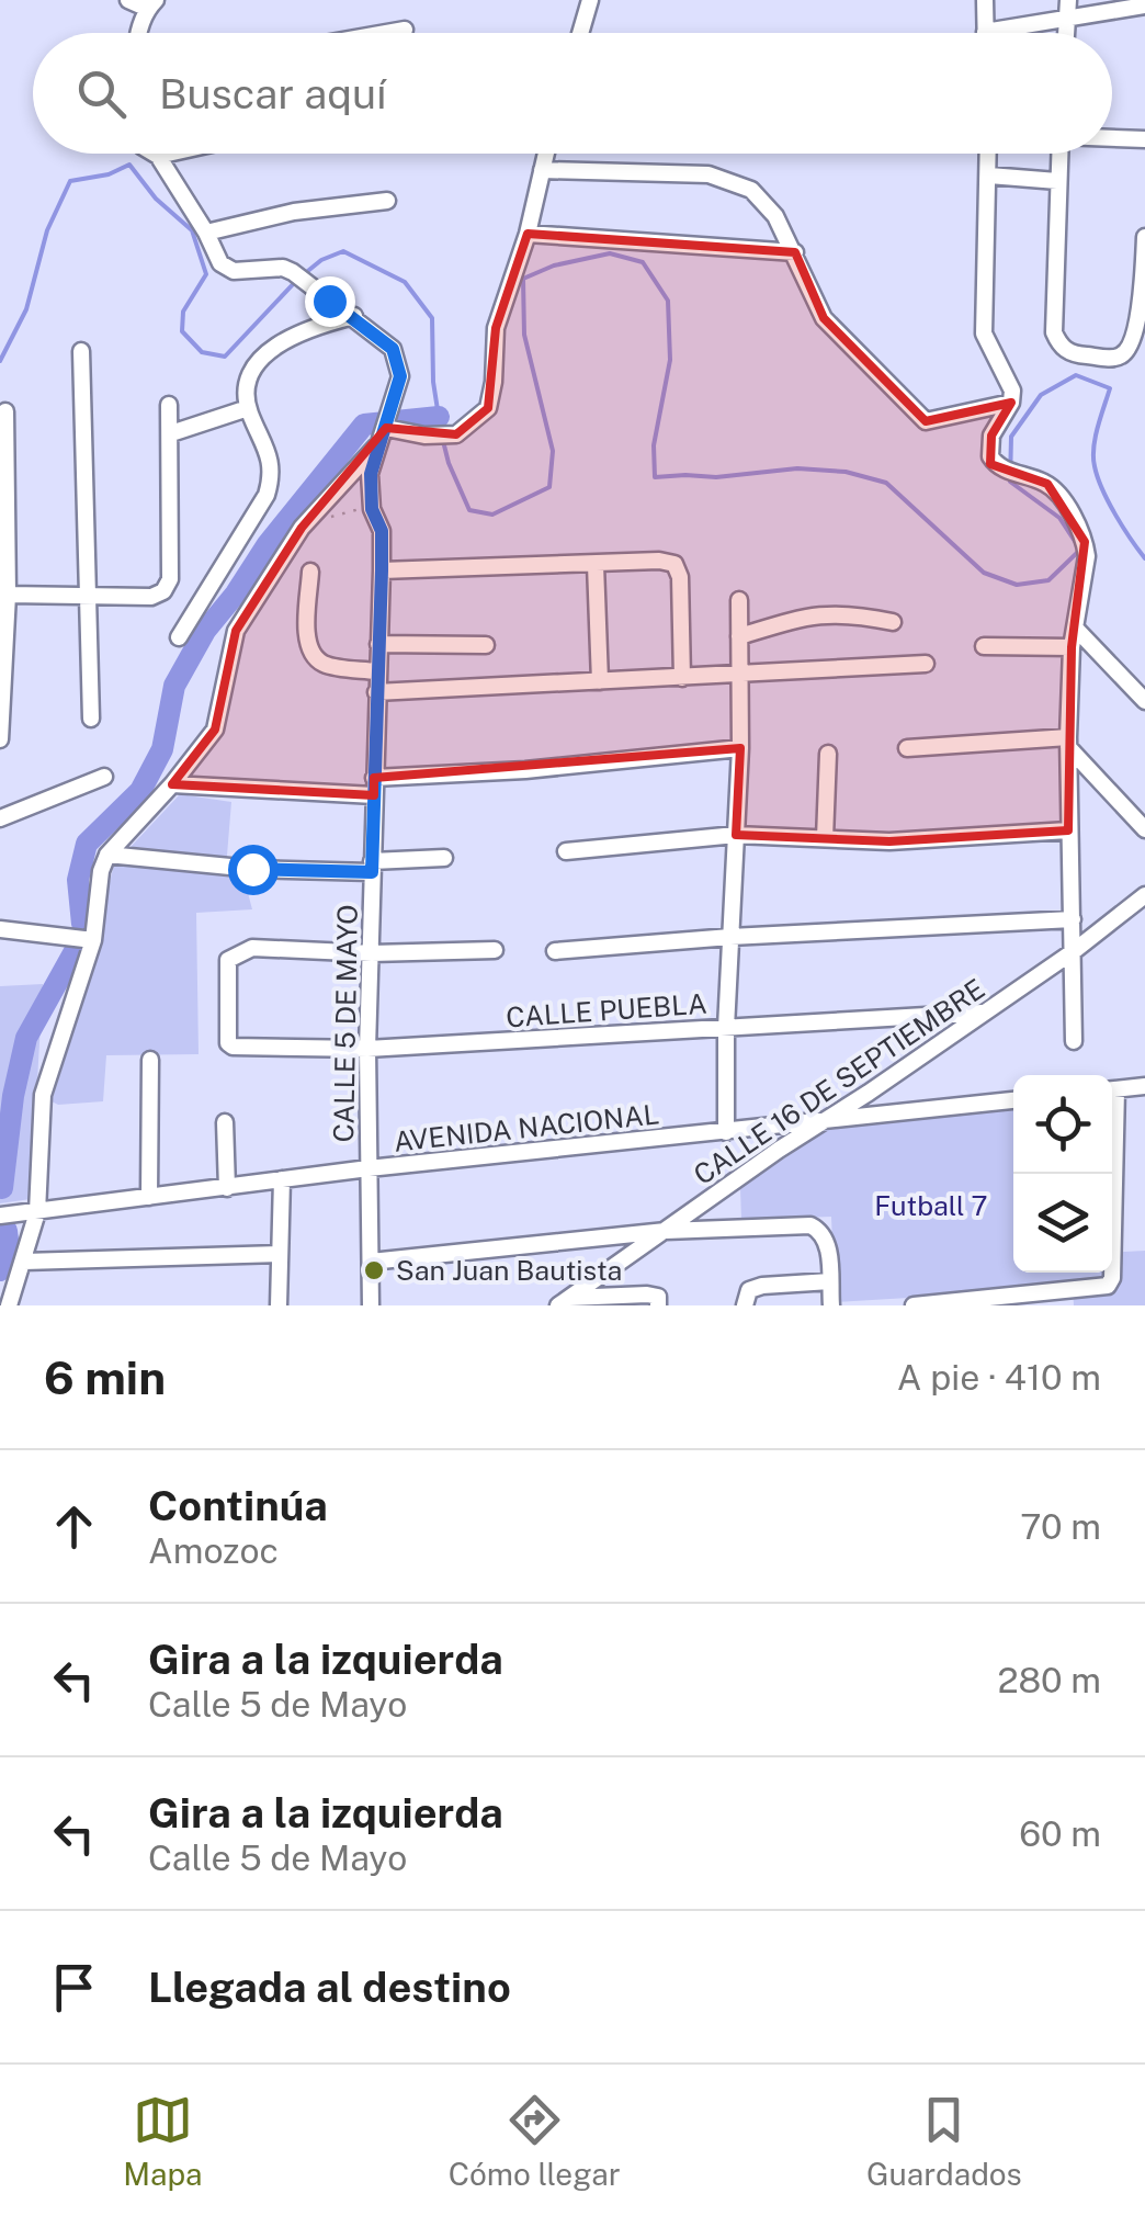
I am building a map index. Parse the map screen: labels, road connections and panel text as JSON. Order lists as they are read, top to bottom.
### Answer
{
  "streets": {
    "street": [
      "CALLE PUEBLA",
      "CALLE 5 DE MAYO",
      "CALLE 16 DE SEPTIEMBRE",
      "AVENIDA NACIONAL"
    ]
  },
  "crossings": [
    ["CALLE PUEBLA", "CALLE 5 DE MAYO"],
    ["CALLE PUEBLA", "CALLE 16 DE SEPTIEMBRE"],
    ["CALLE 5 DE MAYO", "AVENIDA NACIONAL"],
    ["CALLE 16 DE SEPTIEMBRE", "AVENIDA NACIONAL"]
  ],
  "parks": ["Futball 7"],
  "places": ["San Juan Bautista"],
  "page": {
    "search": "Buscar aquí",
    "heading": ["6 min", "A pie · 410 m"],
    "list": [
      ["Continúa", "Amozoc", "70 m"],
      ["Gira a la izquierda", "Calle 5 de Mayo", "280 m"],
      ["Gira a la izquierda", "Calle 5 de Mayo", "60 m"],
      "Llegada al destino"
    ],
    "nav": ["Mapa", "Cómo llegar", "Guardados"]
  }
}
